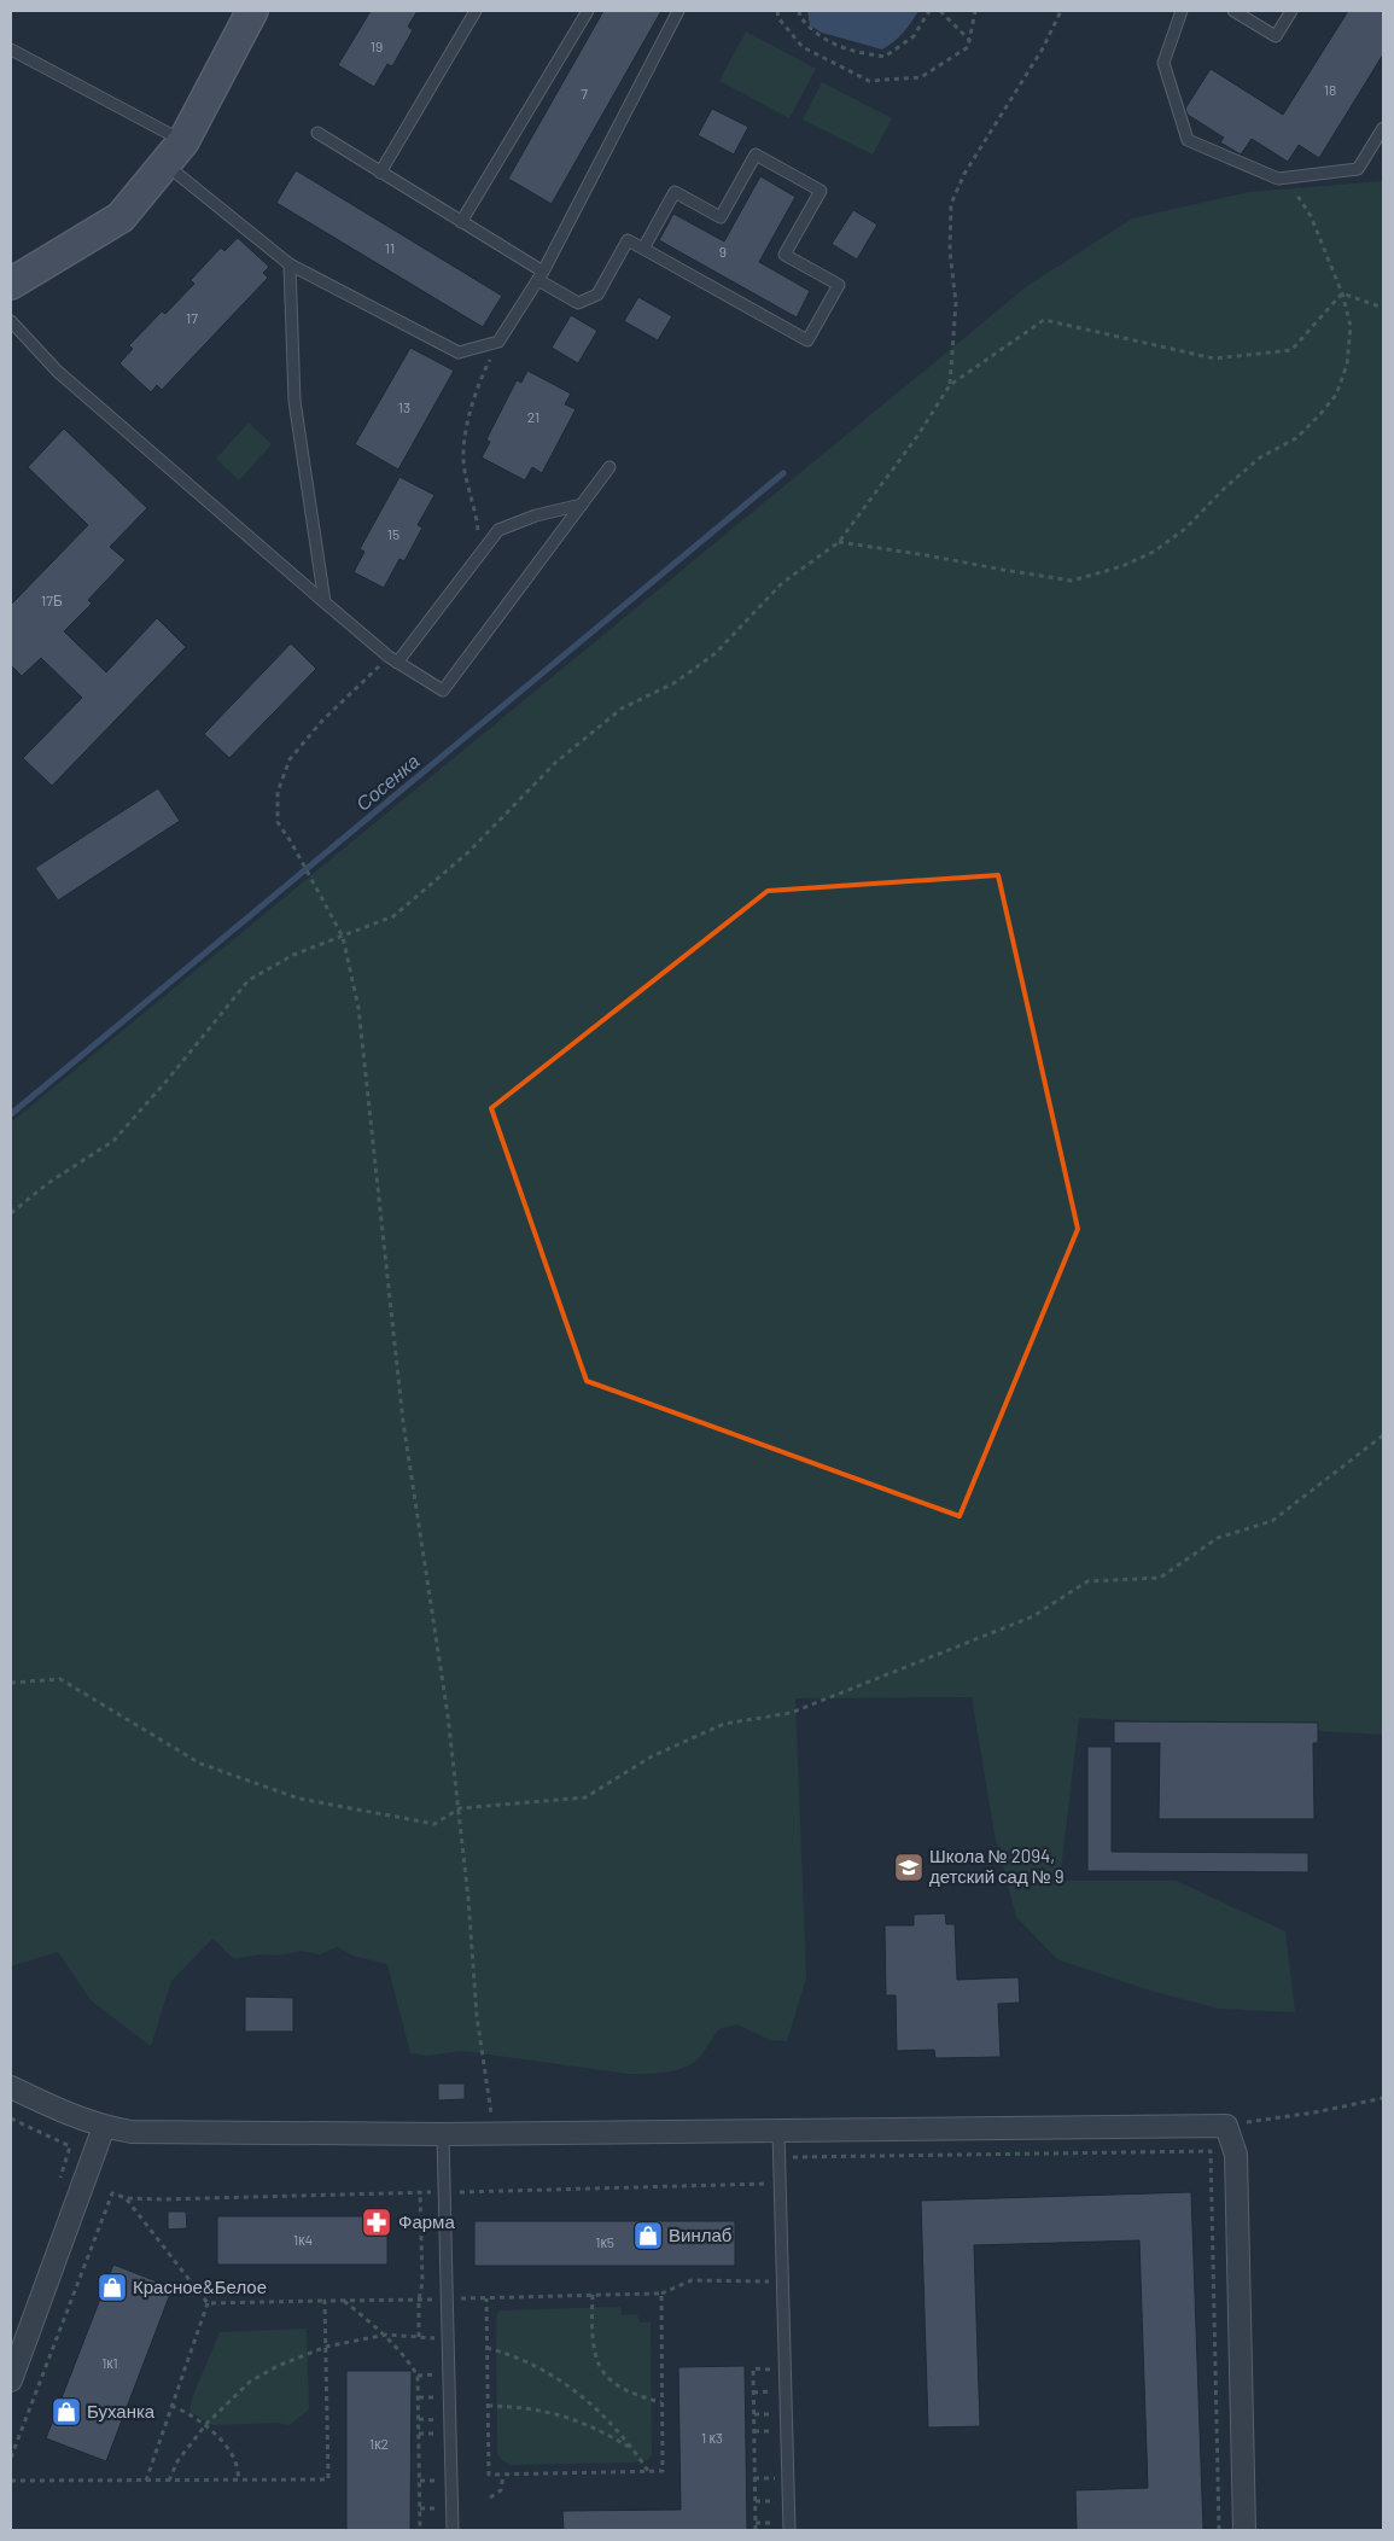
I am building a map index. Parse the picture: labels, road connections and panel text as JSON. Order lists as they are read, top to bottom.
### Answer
{
  "water": ["Сосенка"],
  "places": {
    "school or university": ["Школа № 2094, детский сад № 9"],
    "pharmacy": ["Фарма"],
    "shop": ["Винлаб", "Красное&Белое", "Буханка"]
  },
  "house_numbers": [
    "19",
    "18",
    "7",
    "11",
    "9",
    "17",
    "13",
    "21",
    "15",
    "17Б",
    "1к4",
    "1к5",
    "1к1",
    "1 к3",
    "1к2"
  ]
}
